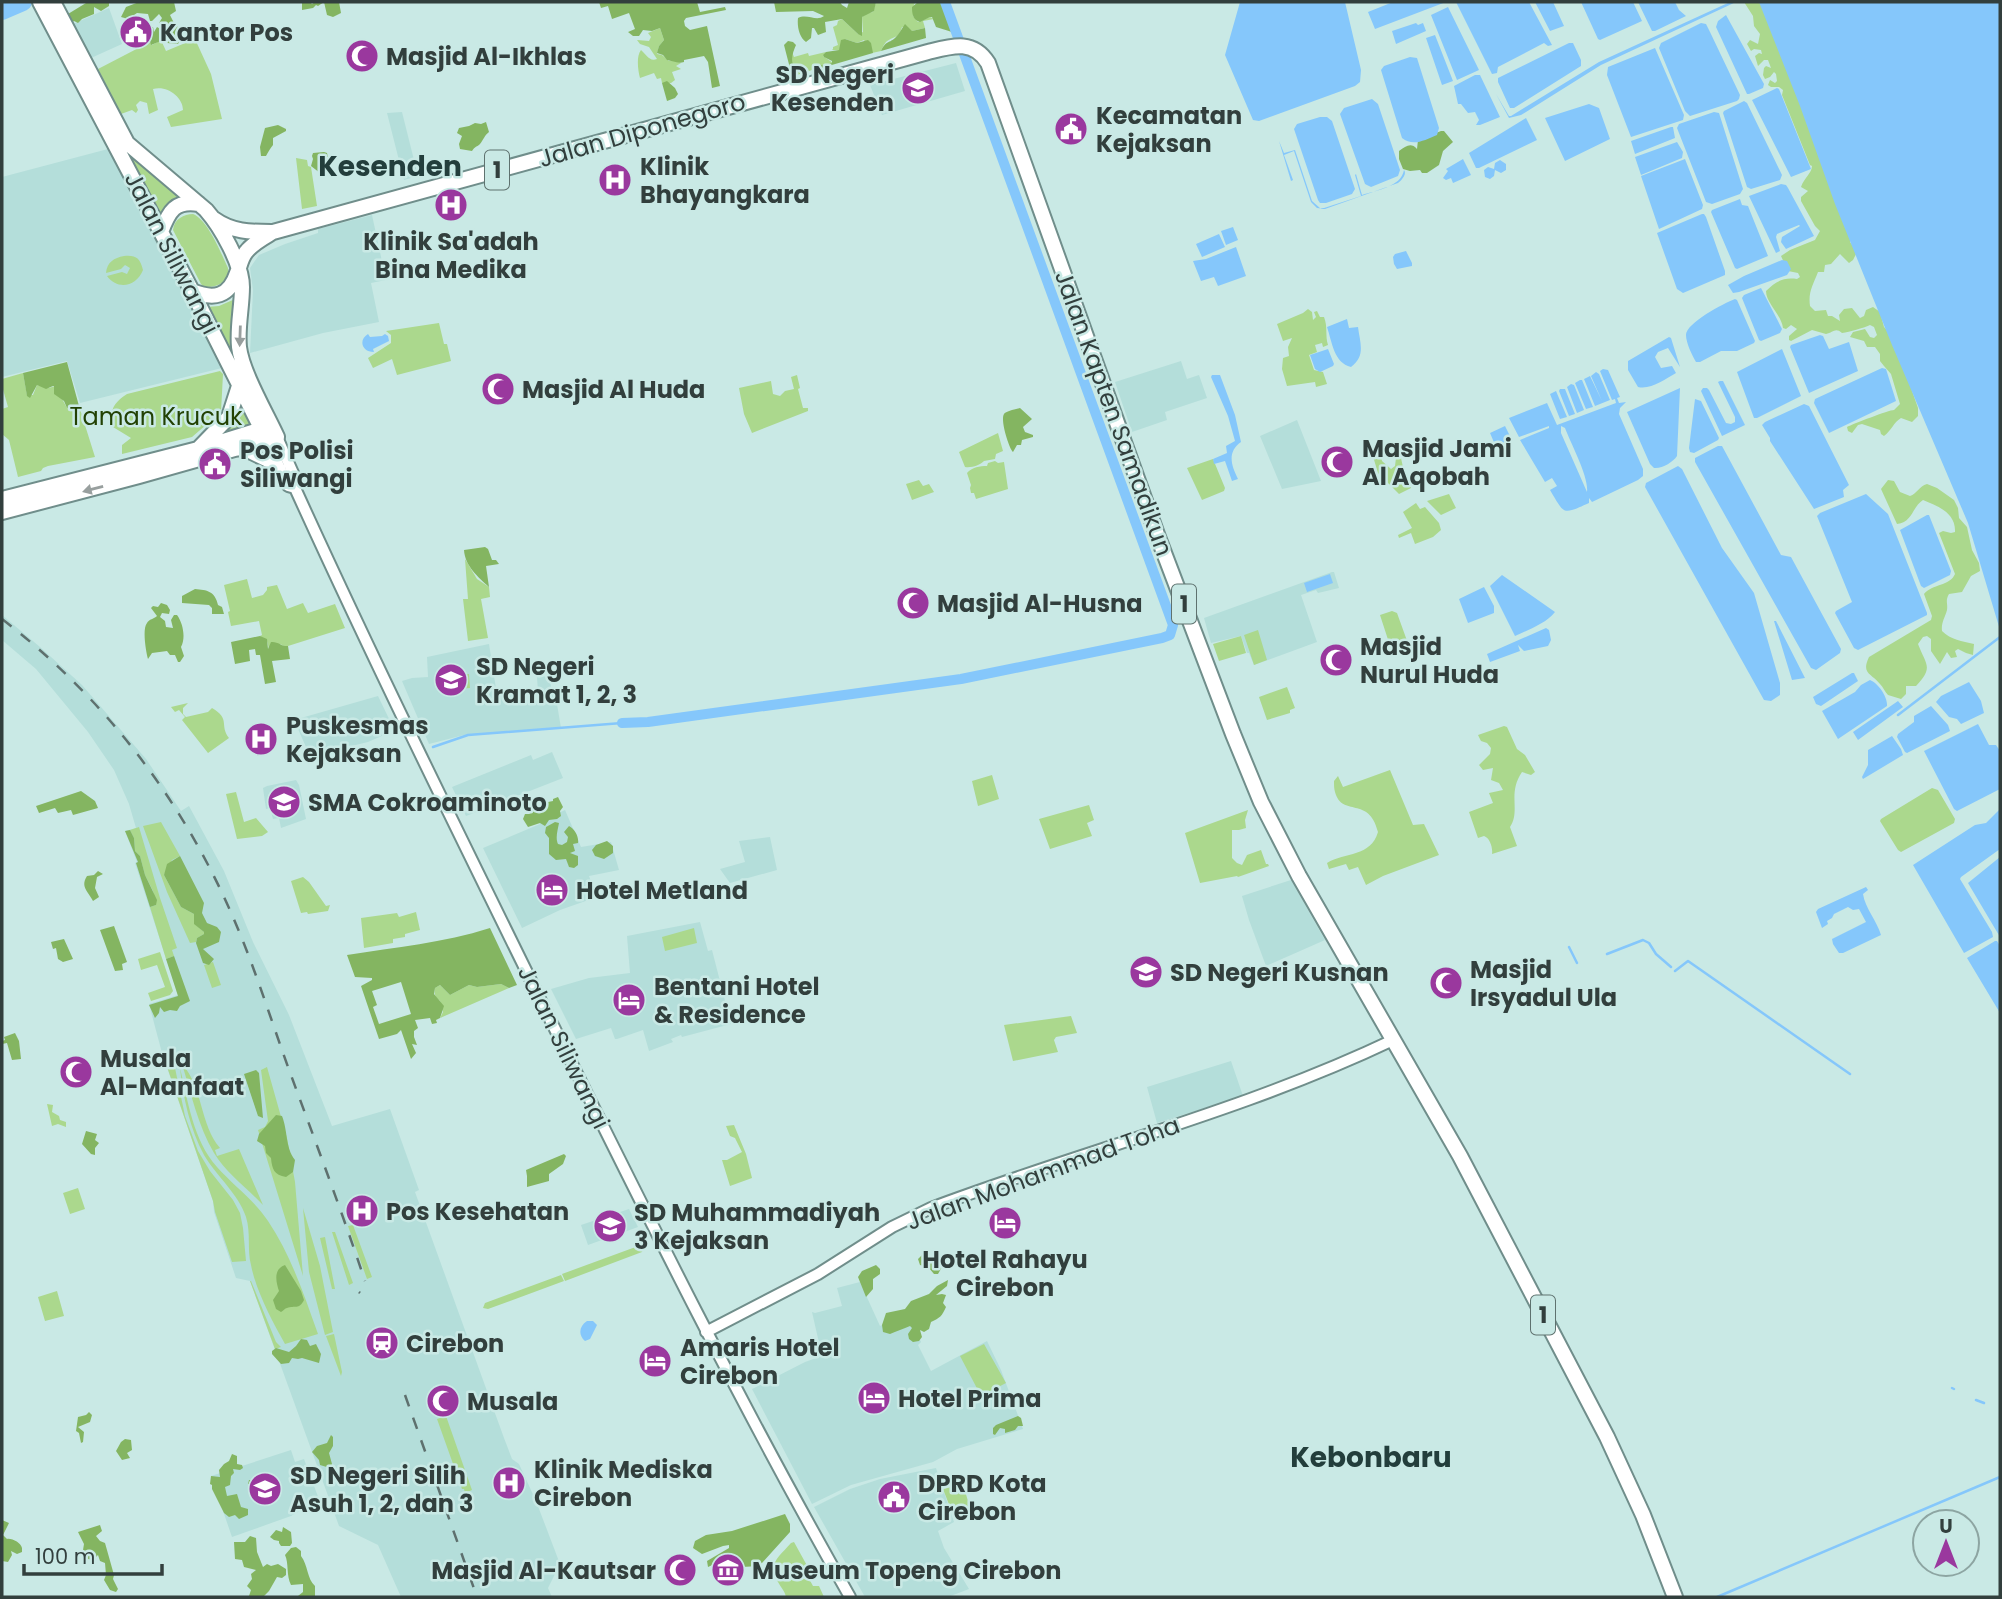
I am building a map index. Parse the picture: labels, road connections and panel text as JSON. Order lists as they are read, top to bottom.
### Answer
{
  "streets": {
    "highway": [
      "Jalan Diponegoro",
      "1",
      "Jalan Siliwangi",
      "Jalan Kapten Samadikun"
    ],
    "main road": ["Jalan Mohammad Toha"]
  },
  "crossings": [
    ["Jalan Diponegoro", "1"],
    ["Jalan Diponegoro", "Jalan Kapten Samadikun"],
    ["1", "Jalan Siliwangi"],
    ["1", "Jalan Kapten Samadikun"],
    ["1", "Jalan Mohammad Toha"],
    ["Jalan Siliwangi", "Jalan Mohammad Toha"],
    ["Jalan Kapten Samadikun", "Jalan Mohammad Toha"]
  ],
  "districts": ["Kesenden", "Kebonbaru"],
  "parks": ["Taman Krucuk"],
  "places": {
    "public building": [
      "Kantor Pos",
      "Kecamatan Kejaksan",
      "Pos Polisi Siliwangi",
      "DPRD Kota Cirebon"
    ],
    "mosque": [
      "Masjid Al-Ikhlas",
      "Masjid Al Huda",
      "Masjid Jami Al Aqobah",
      "Masjid Al-Husna",
      "Masjid Nurul Huda",
      "Masjid Irsyadul Ula",
      "Musala Al-Manfaat",
      "Musala",
      "Masjid Al-Kautsar"
    ],
    "school or university": [
      "SD Negeri Kesenden",
      "SD Negeri Kramat 1, 2, 3",
      "SMA Cokroaminoto",
      "SD Negeri Kusnan",
      "SD Muhammadiyah 3 Kejaksan",
      "SD Negeri Silih Asuh 1, 2, dan 3"
    ],
    "hospital": [
      "Klinik Bhayangkara",
      "Klinik Sa'adah Bina Medika",
      "Puskesmas Kejaksan",
      "Pos Kesehatan",
      "Klinik Mediska Cirebon"
    ],
    "hotel": [
      "Hotel Metland",
      "Bentani Hotel & Residence",
      "Hotel Rahayu Cirebon",
      "Amaris Hotel Cirebon",
      "Hotel Prima"
    ],
    "station": ["Cirebon"],
    "museum": ["Museum Topeng Cirebon"]
  },
  "scale_bar": "100 m",
  "north": "top"
}
